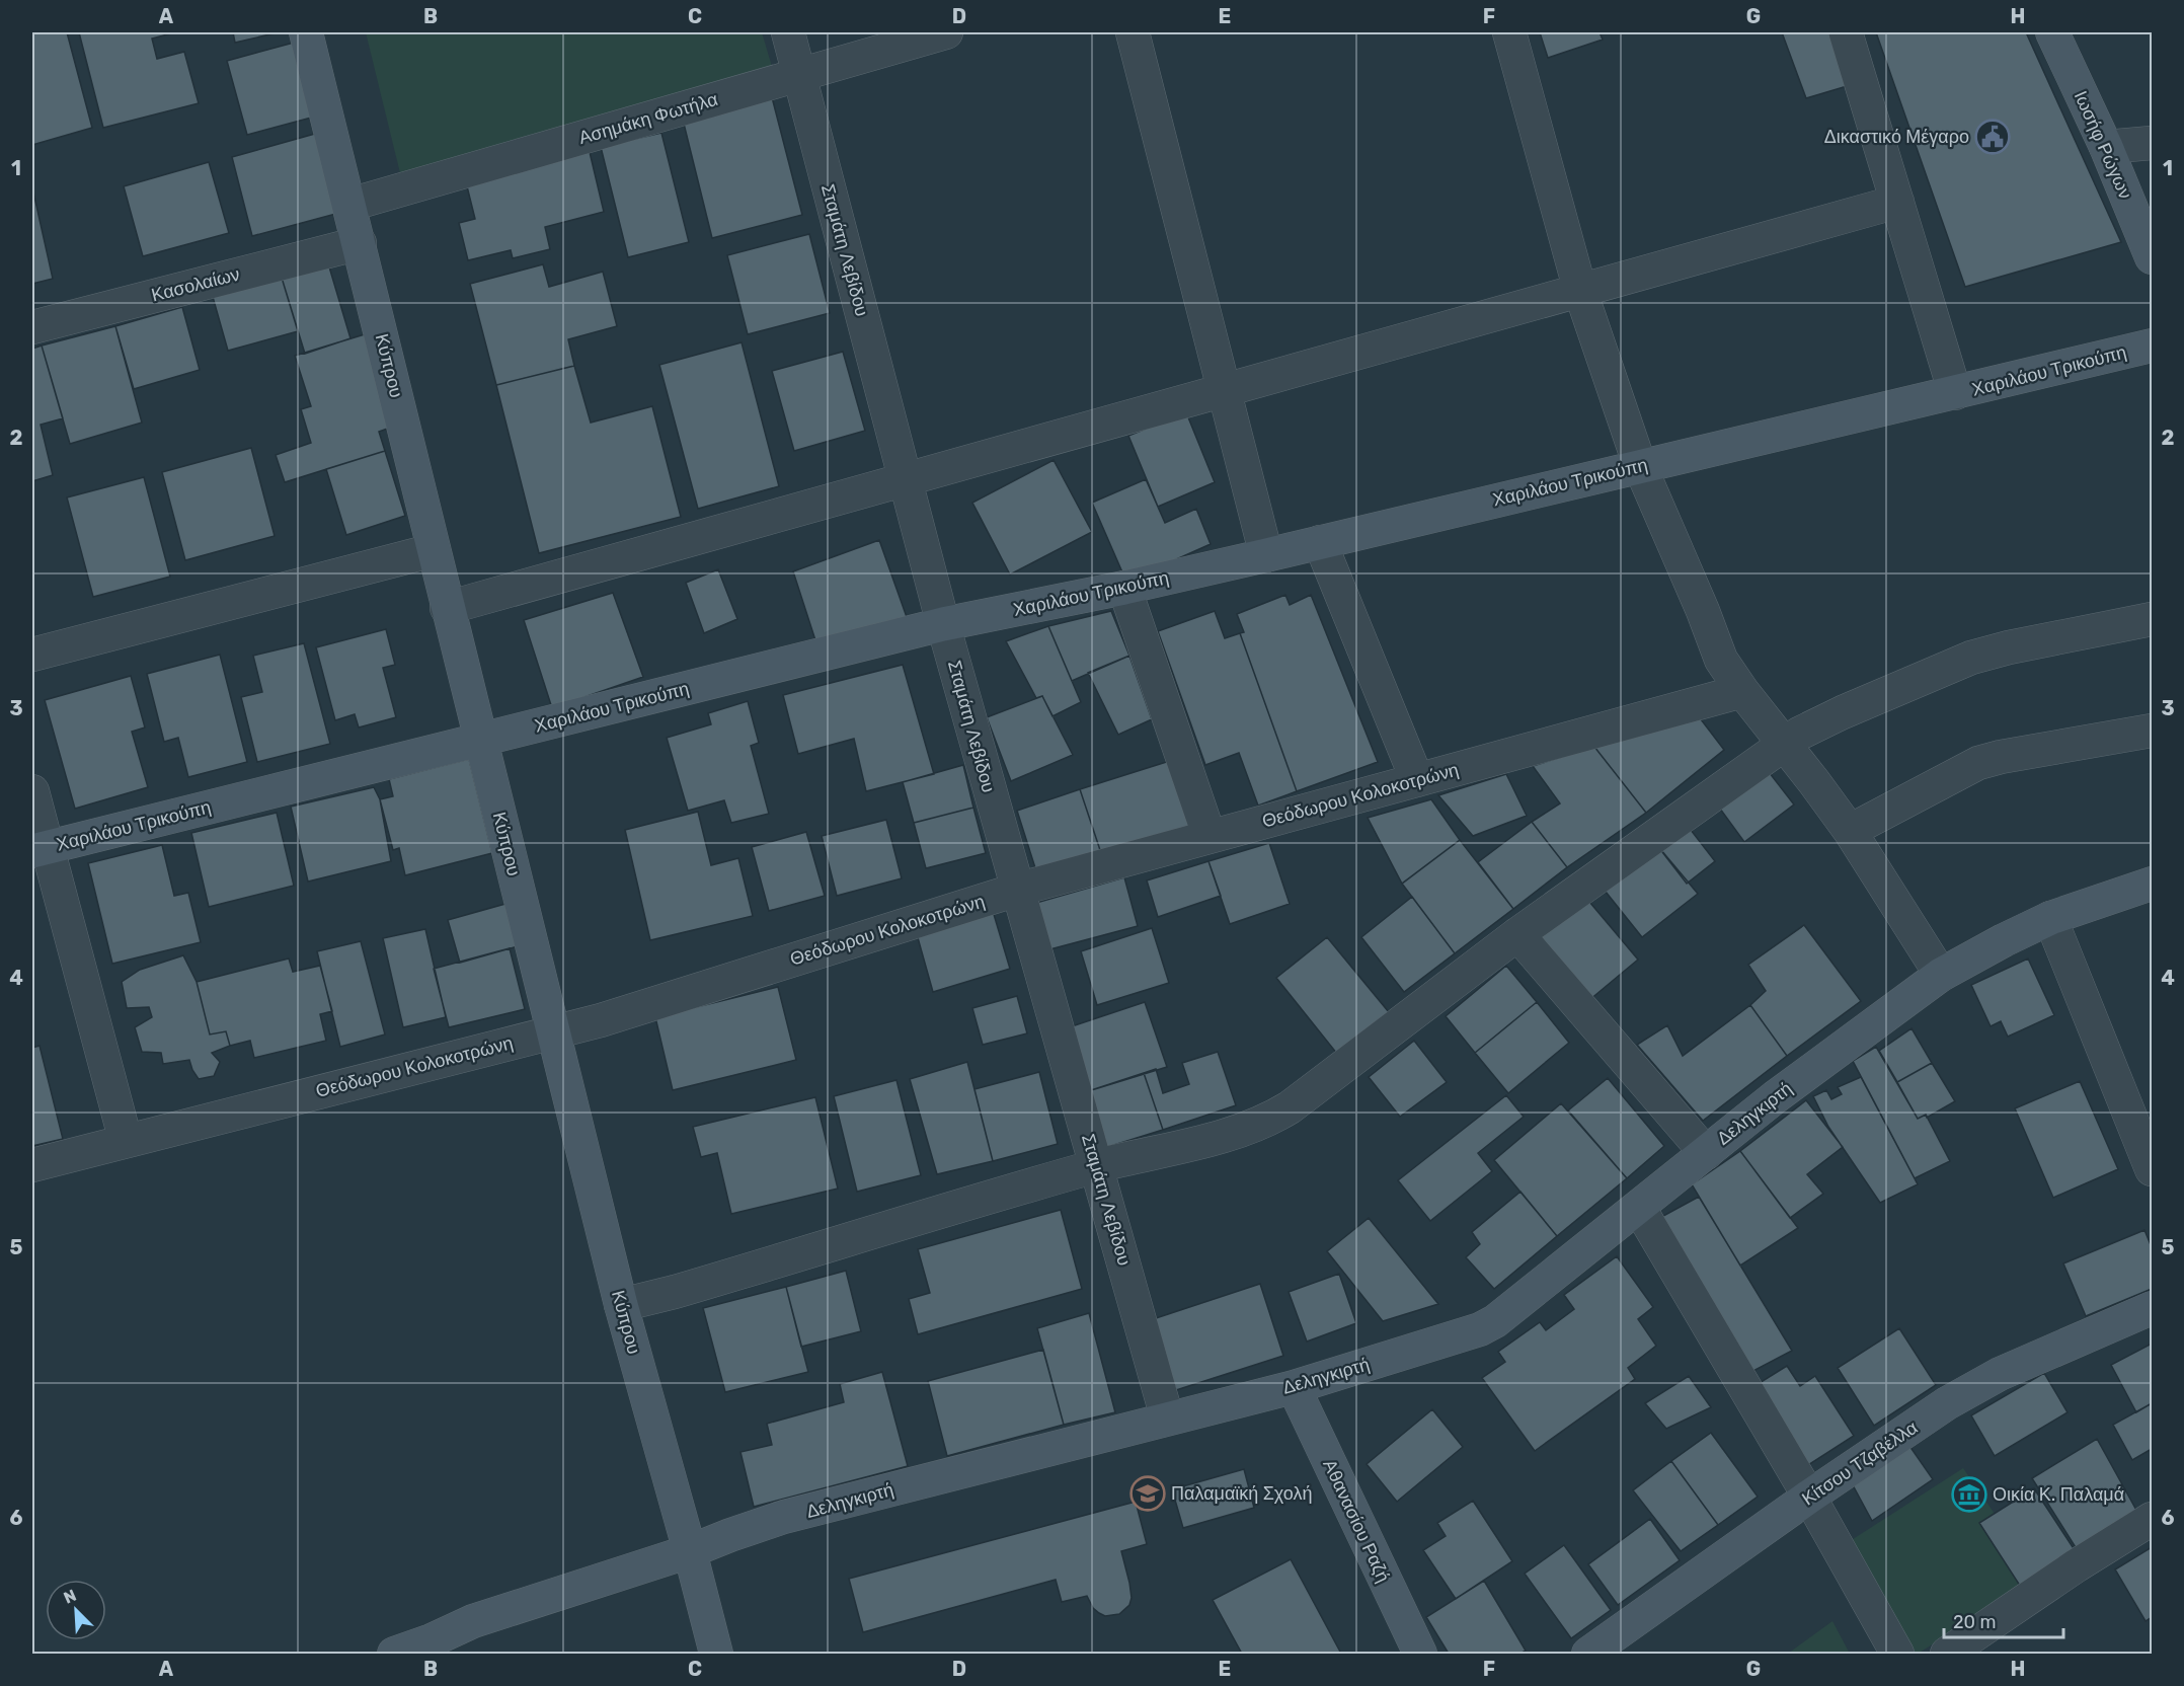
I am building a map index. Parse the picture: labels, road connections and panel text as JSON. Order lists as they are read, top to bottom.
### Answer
{
  "streets": {
    "street": [
      "Ασημάκη Φωτήλα",
      "Ιωσήφ Ρώγων",
      "Σταμάτη Λεβίδου",
      "Κασολαίων",
      "Κύπρου",
      "Χαριλάου Τρικούπη",
      "Θεόδωρου Κολοκοτρώνη",
      "Δεληγκιρτή",
      "Κίτσου Τζαβέλλα",
      "Αθανασίου Ραζή"
    ]
  },
  "crossings": [
    ["Ασημάκη Φωτήλα", "Σταμάτη Λεβίδου"],
    ["Ασημάκη Φωτήλα", "Κύπρου"],
    ["Σταμάτη Λεβίδου", "Χαριλάου Τρικούπη"],
    ["Σταμάτη Λεβίδου", "Θεόδωρου Κολοκοτρώνη"],
    ["Σταμάτη Λεβίδου", "Δεληγκιρτή"],
    ["Κασολαίων", "Κύπρου"],
    ["Κύπρου", "Χαριλάου Τρικούπη"],
    ["Κύπρου", "Θεόδωρου Κολοκοτρώνη"],
    ["Κύπρου", "Δεληγκιρτή"],
    ["Δεληγκιρτή", "Αθανασίου Ραζή"]
  ],
  "places": {
    "public building": ["Δικαστικό Μέγαρο"],
    "school or university": ["Παλαμαϊκή Σχολή"],
    "museum": ["Οικία Κ. Παλαμά"]
  },
  "scale_bar": "20 m",
  "north": "top left",
  "grid": {
    "columns": [
      "A",
      "B",
      "C",
      "D",
      "E",
      "F",
      "G",
      "H"
    ],
    "rows": [
      "1",
      "2",
      "3",
      "4",
      "5",
      "6"
    ]
  }
}
